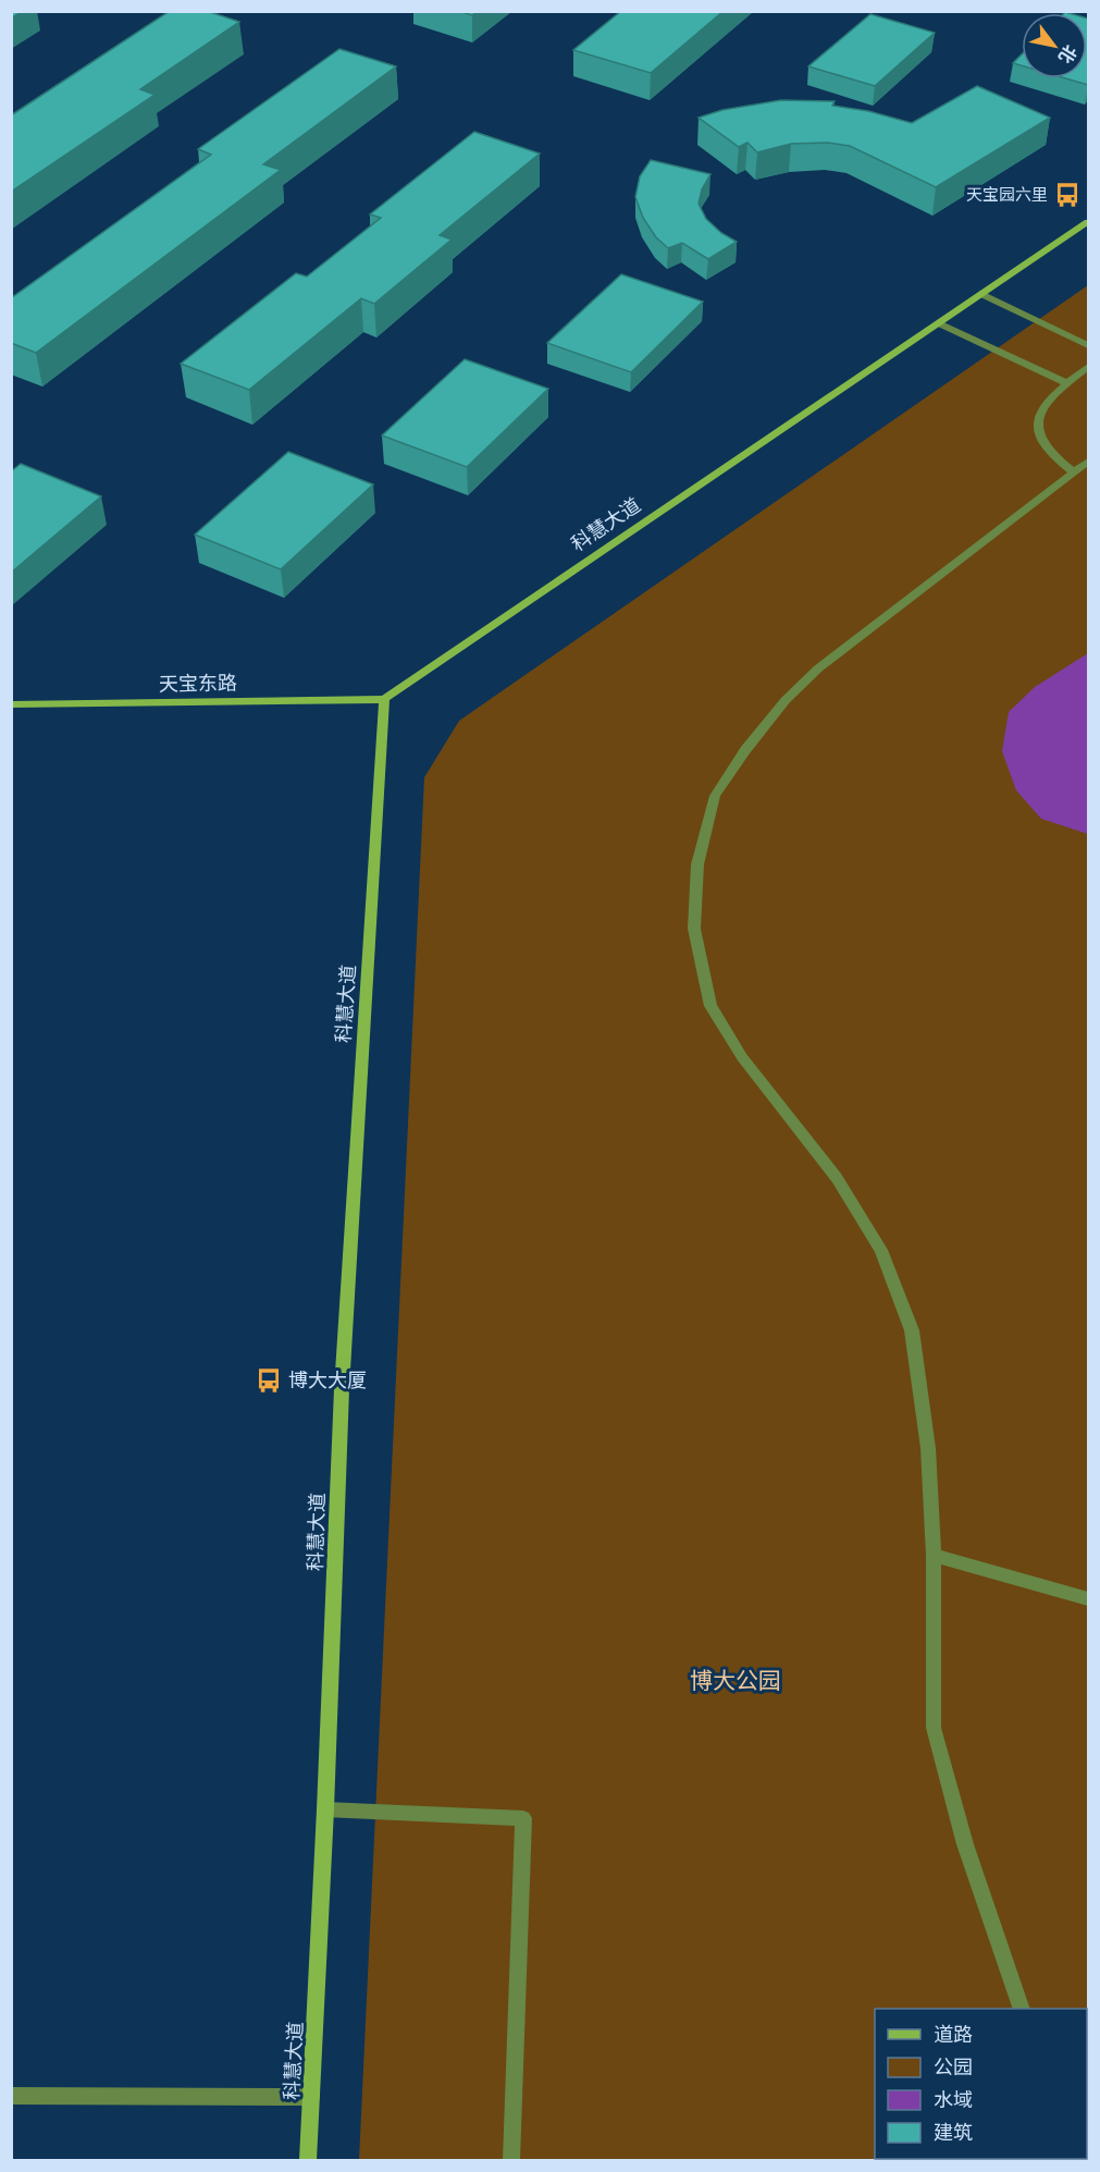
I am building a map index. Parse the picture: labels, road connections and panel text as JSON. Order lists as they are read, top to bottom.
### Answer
{
  "streets": {
    "street": ["科慧大道", "天宝东路"]
  },
  "crossings": [
    ["科慧大道", "天宝东路"]
  ],
  "parks": ["博大公园"],
  "places": {
    "bus stop": ["天宝园六里", "博大大厦"]
  },
  "legend": [
    "道路",
    "公园",
    "水域",
    "建筑"
  ],
  "north": "bottom right"
}
